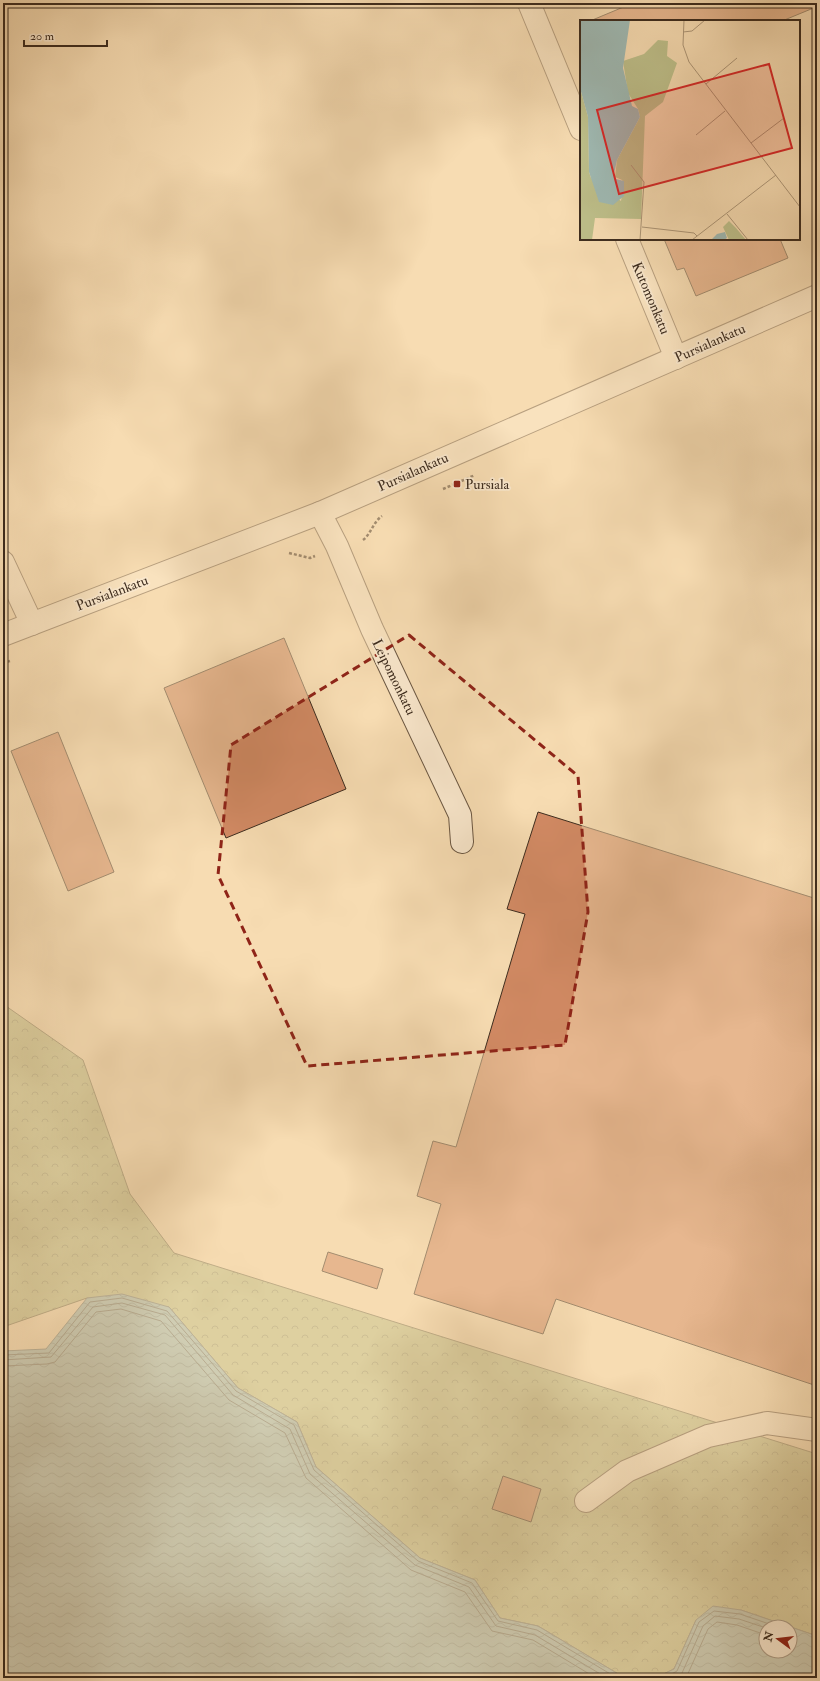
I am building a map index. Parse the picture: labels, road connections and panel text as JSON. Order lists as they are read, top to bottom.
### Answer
{
  "streets": {
    "street": ["Kutomonkatu", "Pursialankatu", "Leipomonkatu"]
  },
  "crossings": [
    ["Kutomonkatu", "Pursialankatu"],
    ["Pursialankatu", "Leipomonkatu"]
  ],
  "places": {
    "transit": ["Pursiala"]
  },
  "scale_bar": "20 m",
  "north": "left"
}
